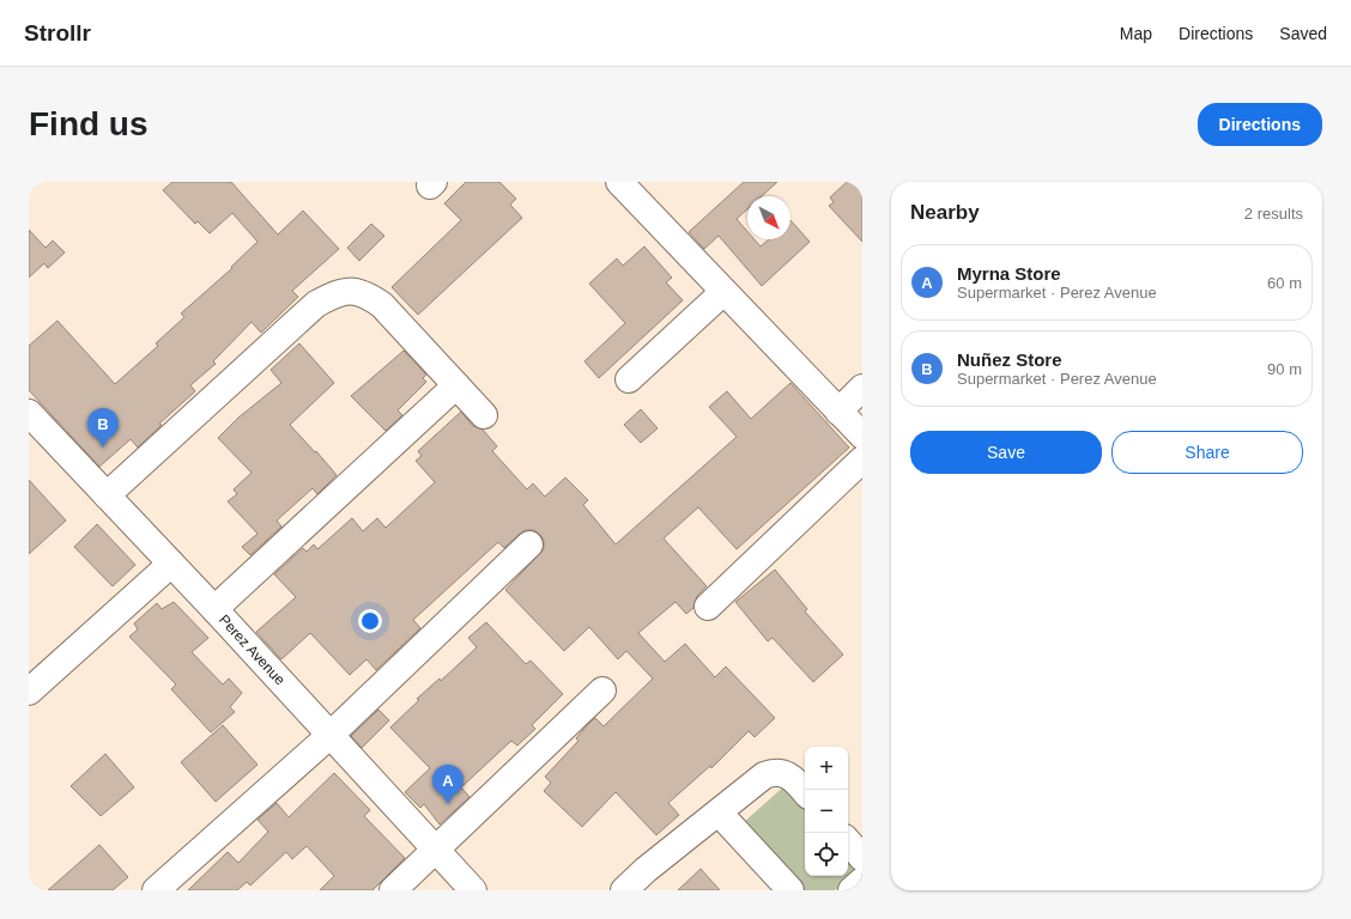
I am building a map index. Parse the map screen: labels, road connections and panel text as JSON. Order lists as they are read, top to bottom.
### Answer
{
  "streets": {
    "street": ["Perez Avenue"]
  },
  "north": "bottom right",
  "page": {
    "header": "Strollr",
    "nav": ["Map", "Directions", "Saved"],
    "buttons": [
      "Directions",
      ["Save", "Share"]
    ],
    "title": "Find us",
    "heading": ["Nearby", "2 results"],
    "list": [
      {
        "mark": "A",
        "name": "Myrna Store",
        "note": "Supermarket · Perez Avenue",
        "value": "60 m"
      },
      {
        "mark": "B",
        "name": "Nuñez Store",
        "note": "Supermarket · Perez Avenue",
        "value": "90 m"
      }
    ],
    "pins": ["B", "A"],
    "map_buttons": ["+", "−"]
  }
}
